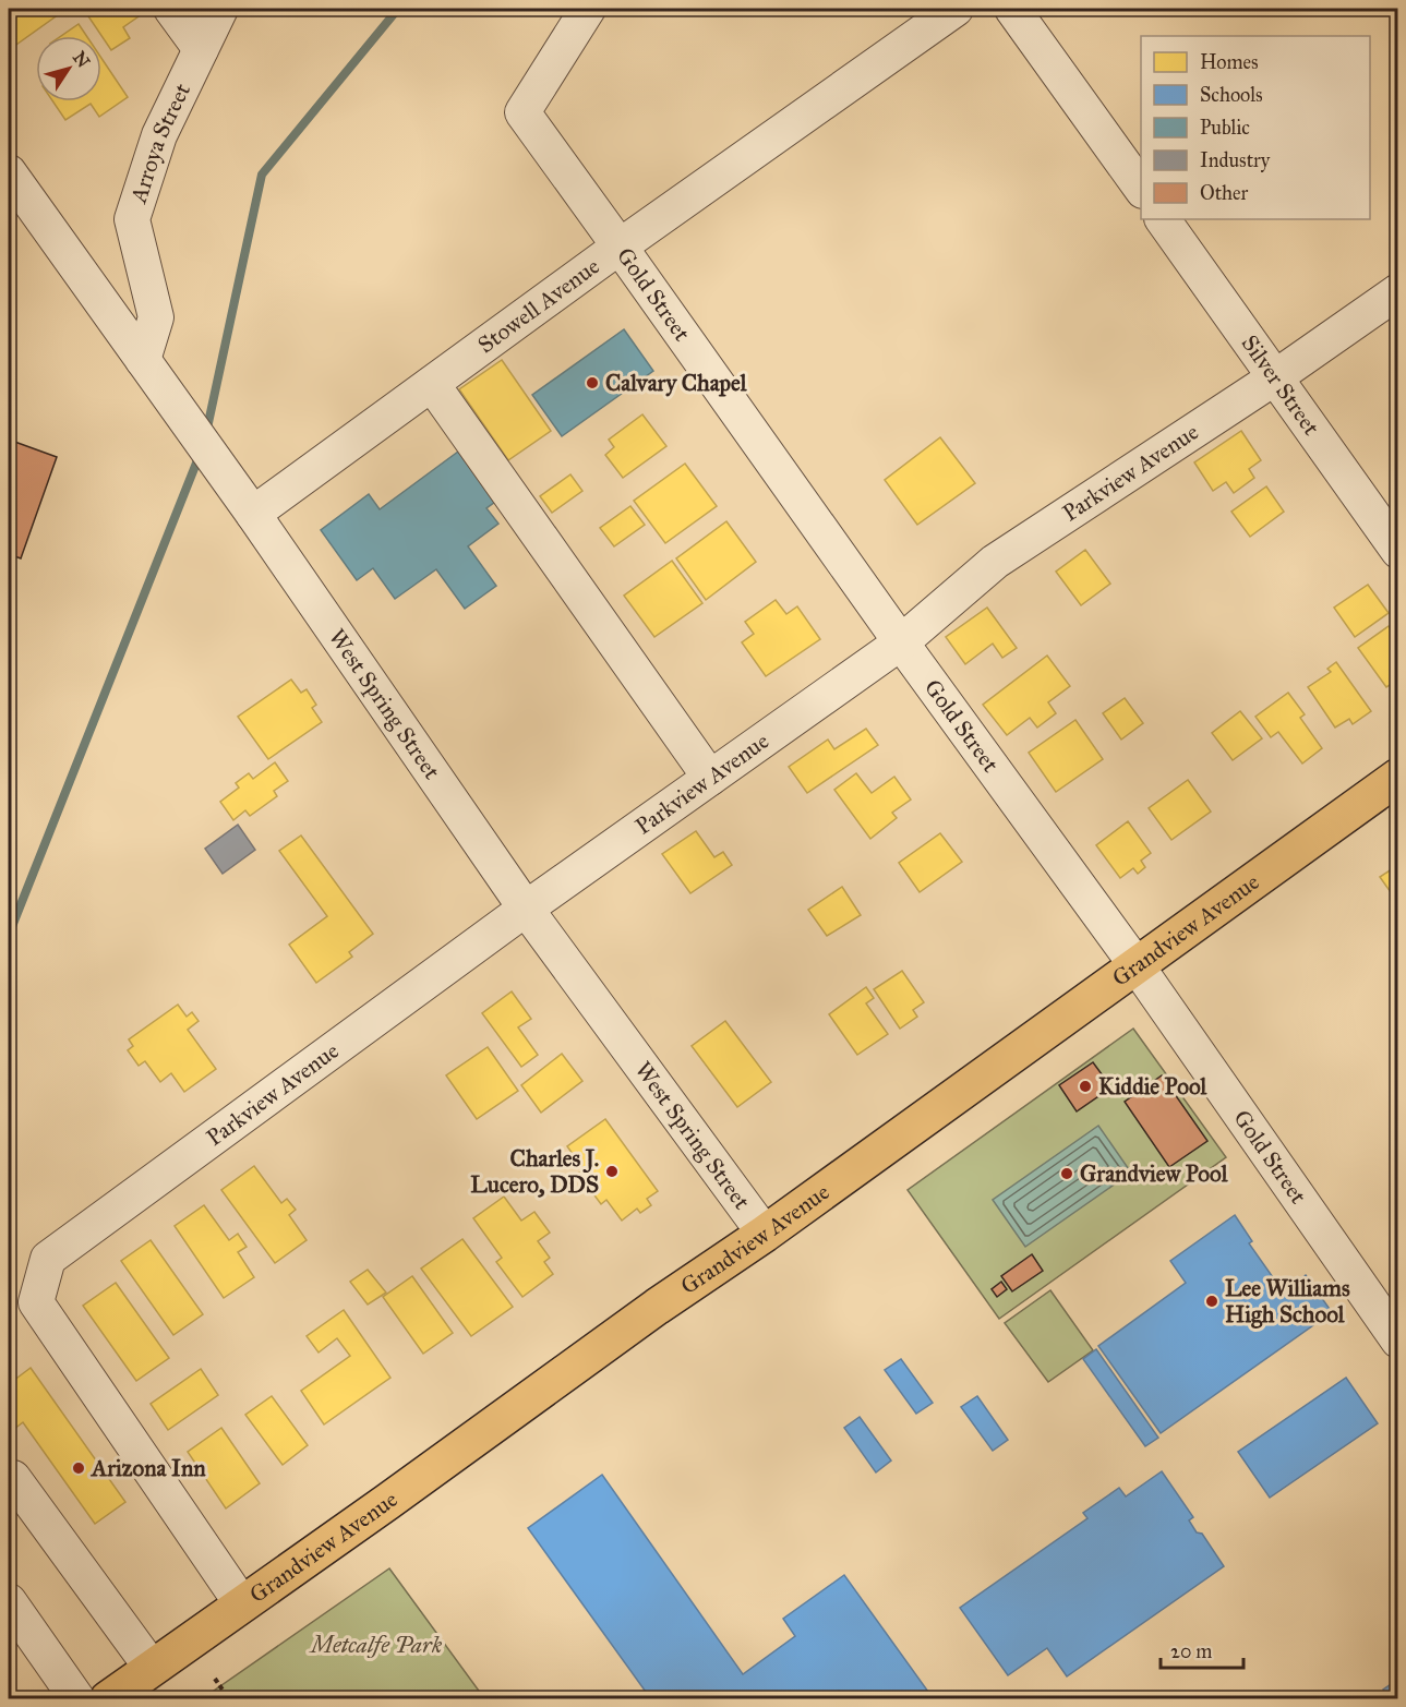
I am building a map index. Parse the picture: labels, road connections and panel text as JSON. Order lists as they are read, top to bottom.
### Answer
{
  "streets": {
    "main road": ["Grandview Avenue"],
    "street": [
      "Arroya Street",
      "Gold Street",
      "Stowell Avenue",
      "Silver Street",
      "Parkview Avenue",
      "West Spring Street"
    ]
  },
  "crossings": [
    ["Arroya Street", "West Spring Street"],
    ["Gold Street", "Stowell Avenue"],
    ["Gold Street", "Parkview Avenue"],
    ["Gold Street", "Grandview Avenue"],
    ["Stowell Avenue", "West Spring Street"],
    ["Silver Street", "Parkview Avenue"],
    ["Parkview Avenue", "West Spring Street"],
    ["Parkview Avenue", "Grandview Avenue"],
    ["West Spring Street", "Grandview Avenue"]
  ],
  "parks": ["Metcalfe Park"],
  "places": [
    "Calvary Chapel",
    "Kiddie Pool",
    "Charles J. Lucero, DDS",
    "Grandview Pool",
    "Lee Williams High School",
    "Arizona Inn"
  ],
  "legend": [
    "Homes",
    "Schools",
    "Public",
    "Industry",
    "Other"
  ],
  "scale_bar": "20 m",
  "north": "top right"
}
